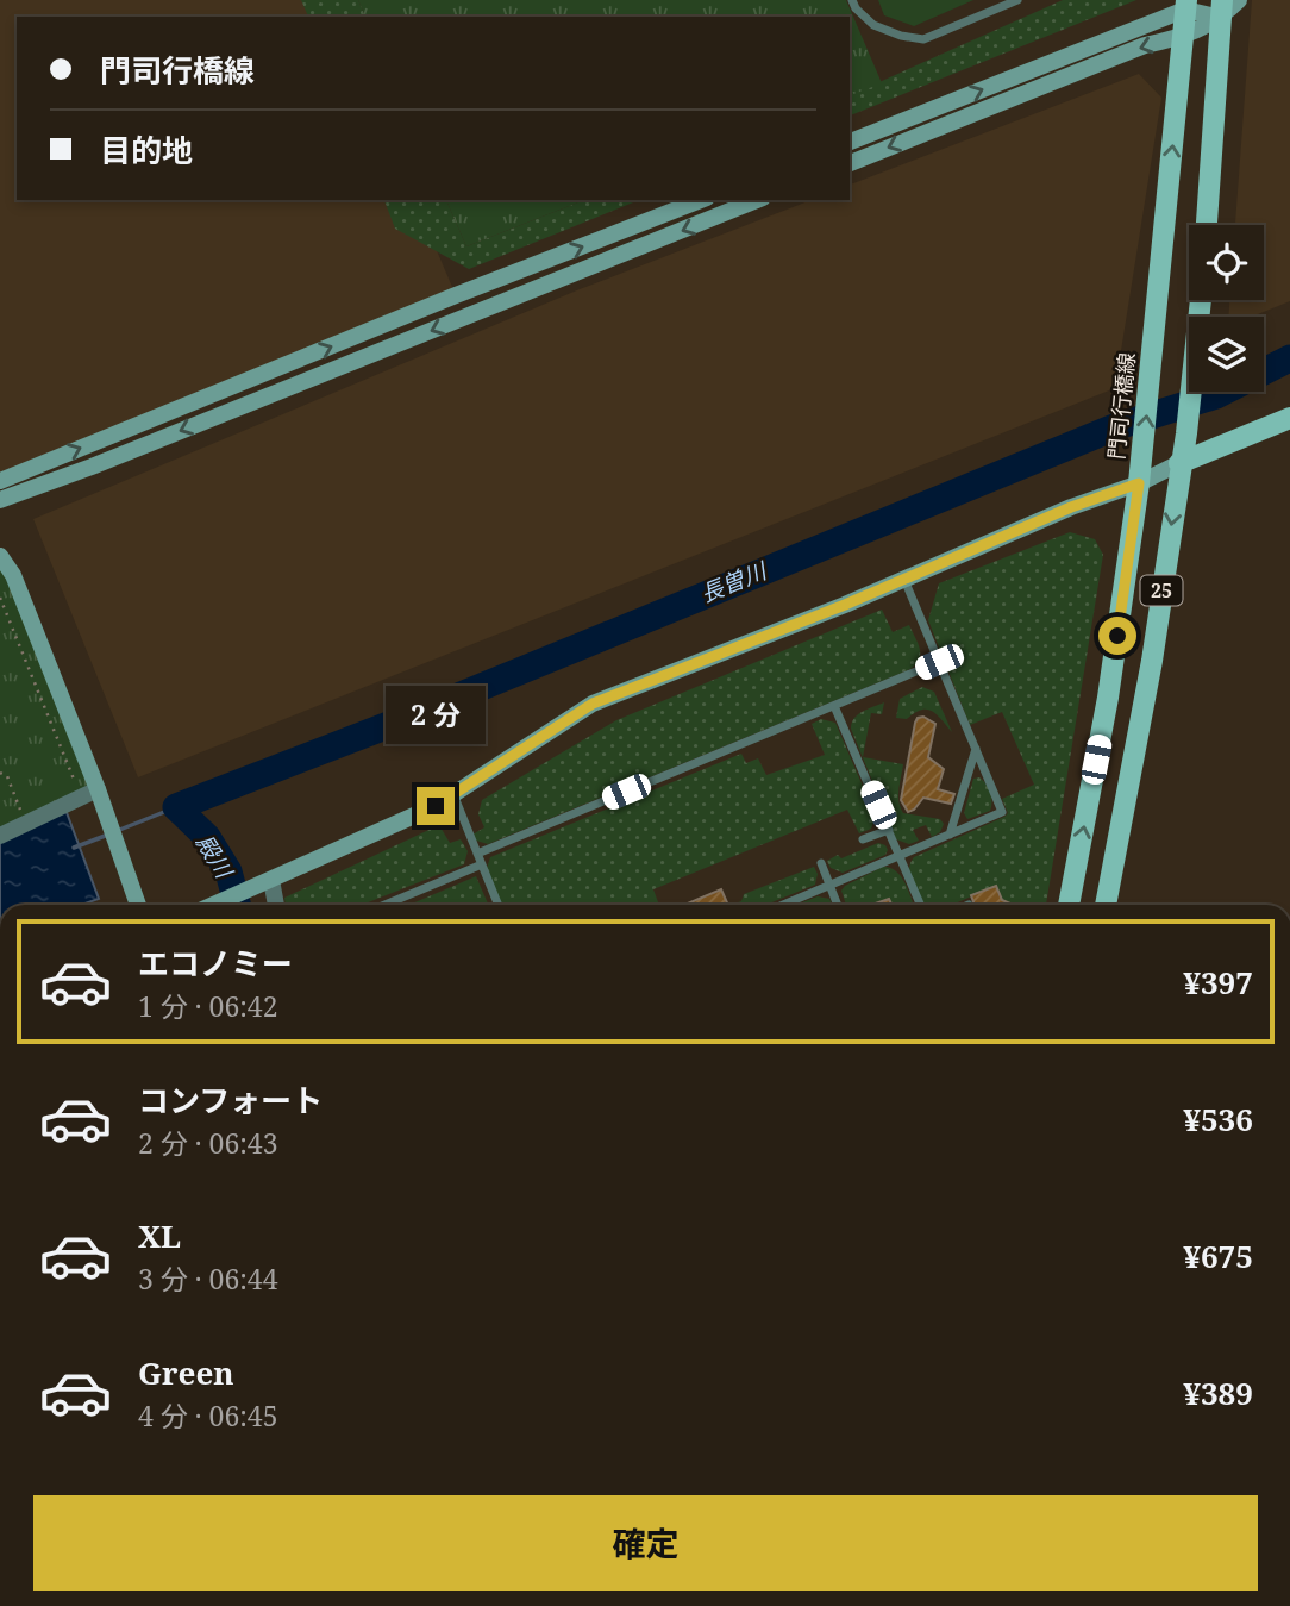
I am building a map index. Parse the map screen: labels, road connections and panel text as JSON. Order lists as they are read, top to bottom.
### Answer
{
  "streets": {
    "main road": ["門司行橋線", "25"]
  },
  "water": ["長曽川", "殿川"],
  "page": {
    "banner": ["門司行橋線", "目的地"],
    "bubble": "2 分",
    "list": [
      {
        "name": "エコノミー",
        "note": "1 分 · 06:42",
        "value": "¥397"
      },
      {
        "name": "コンフォート",
        "note": "2 分 · 06:43",
        "value": "¥536"
      },
      {
        "name": "XL",
        "note": "3 分 · 06:44",
        "value": "¥675"
      },
      {
        "name": "Green",
        "note": "4 分 · 06:45",
        "value": "¥389"
      }
    ],
    "buttons": "確定"
  }
}
